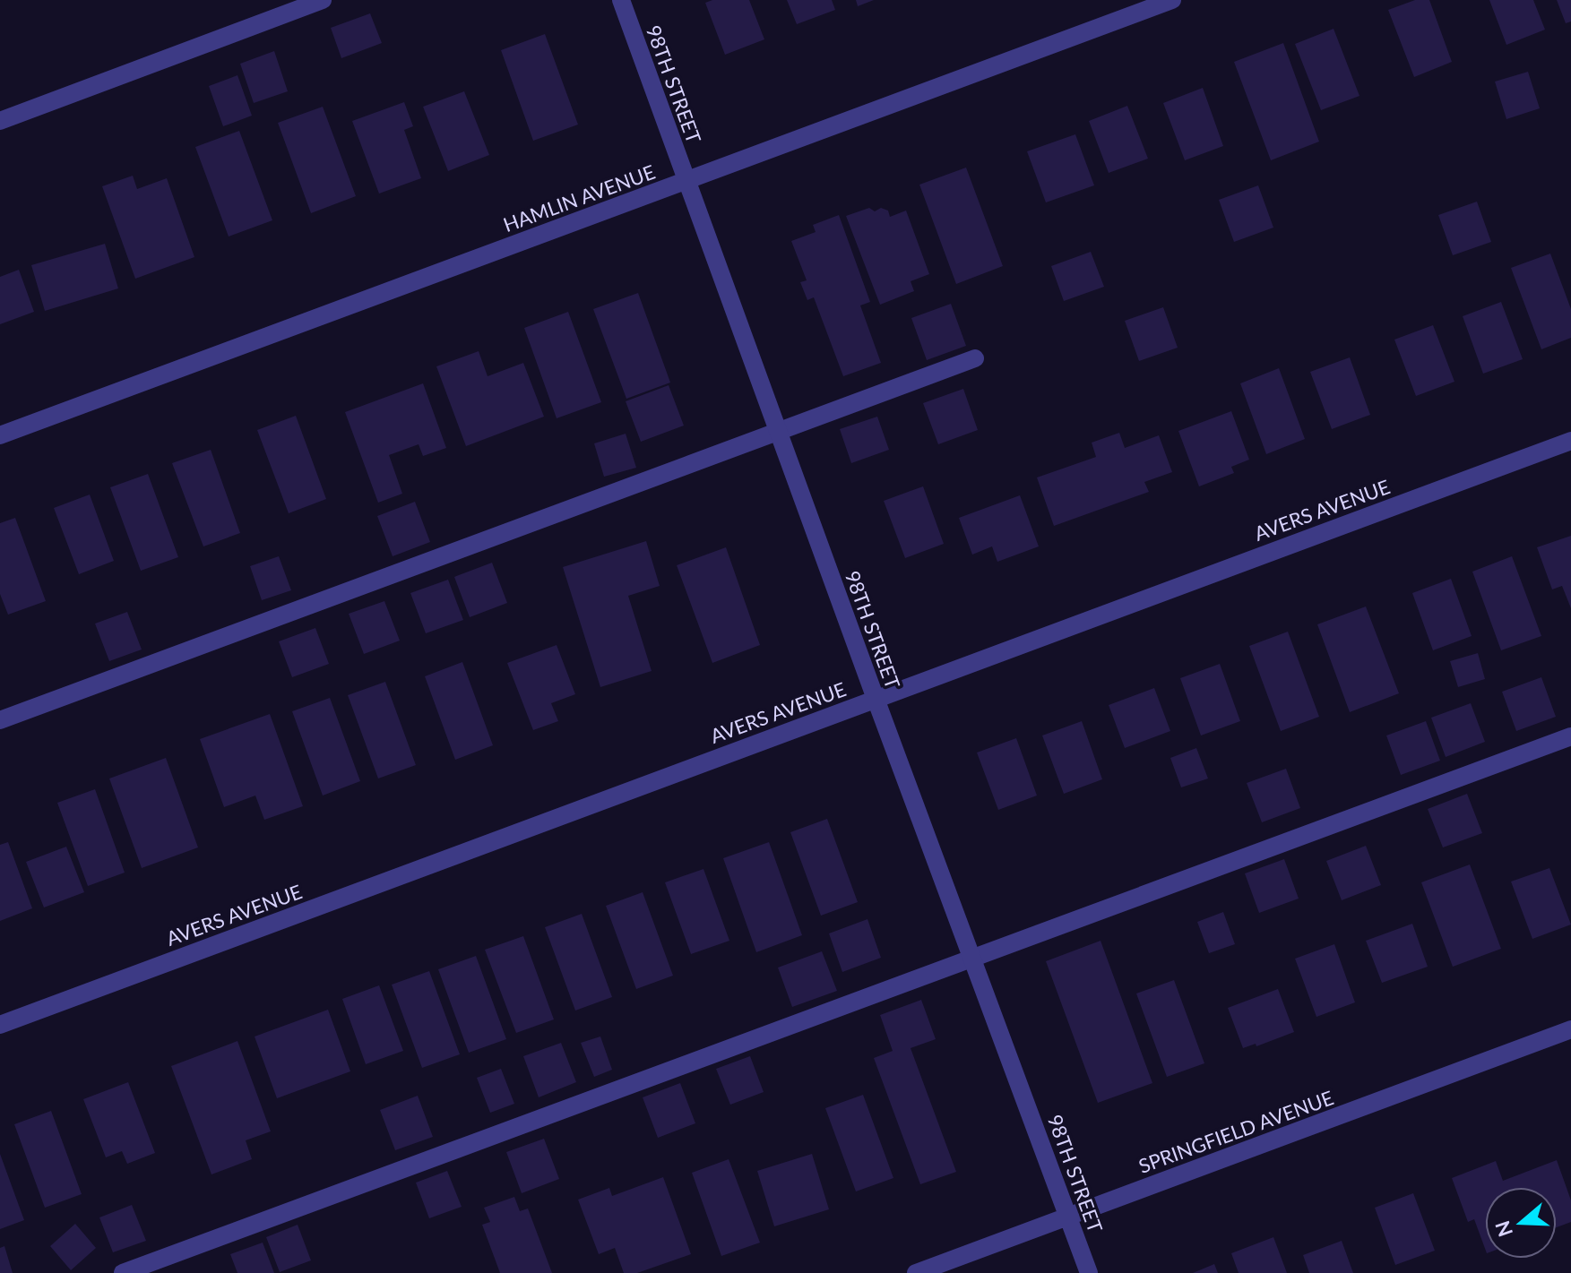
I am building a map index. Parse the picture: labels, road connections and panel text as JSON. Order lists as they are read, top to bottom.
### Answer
{
  "streets": {
    "street": [
      "98TH STREET",
      "HAMLIN AVENUE",
      "AVERS AVENUE",
      "SPRINGFIELD AVENUE"
    ]
  },
  "crossings": [
    ["98TH STREET", "HAMLIN AVENUE"],
    ["98TH STREET", "AVERS AVENUE"],
    ["98TH STREET", "SPRINGFIELD AVENUE"]
  ],
  "north": "left"
}
